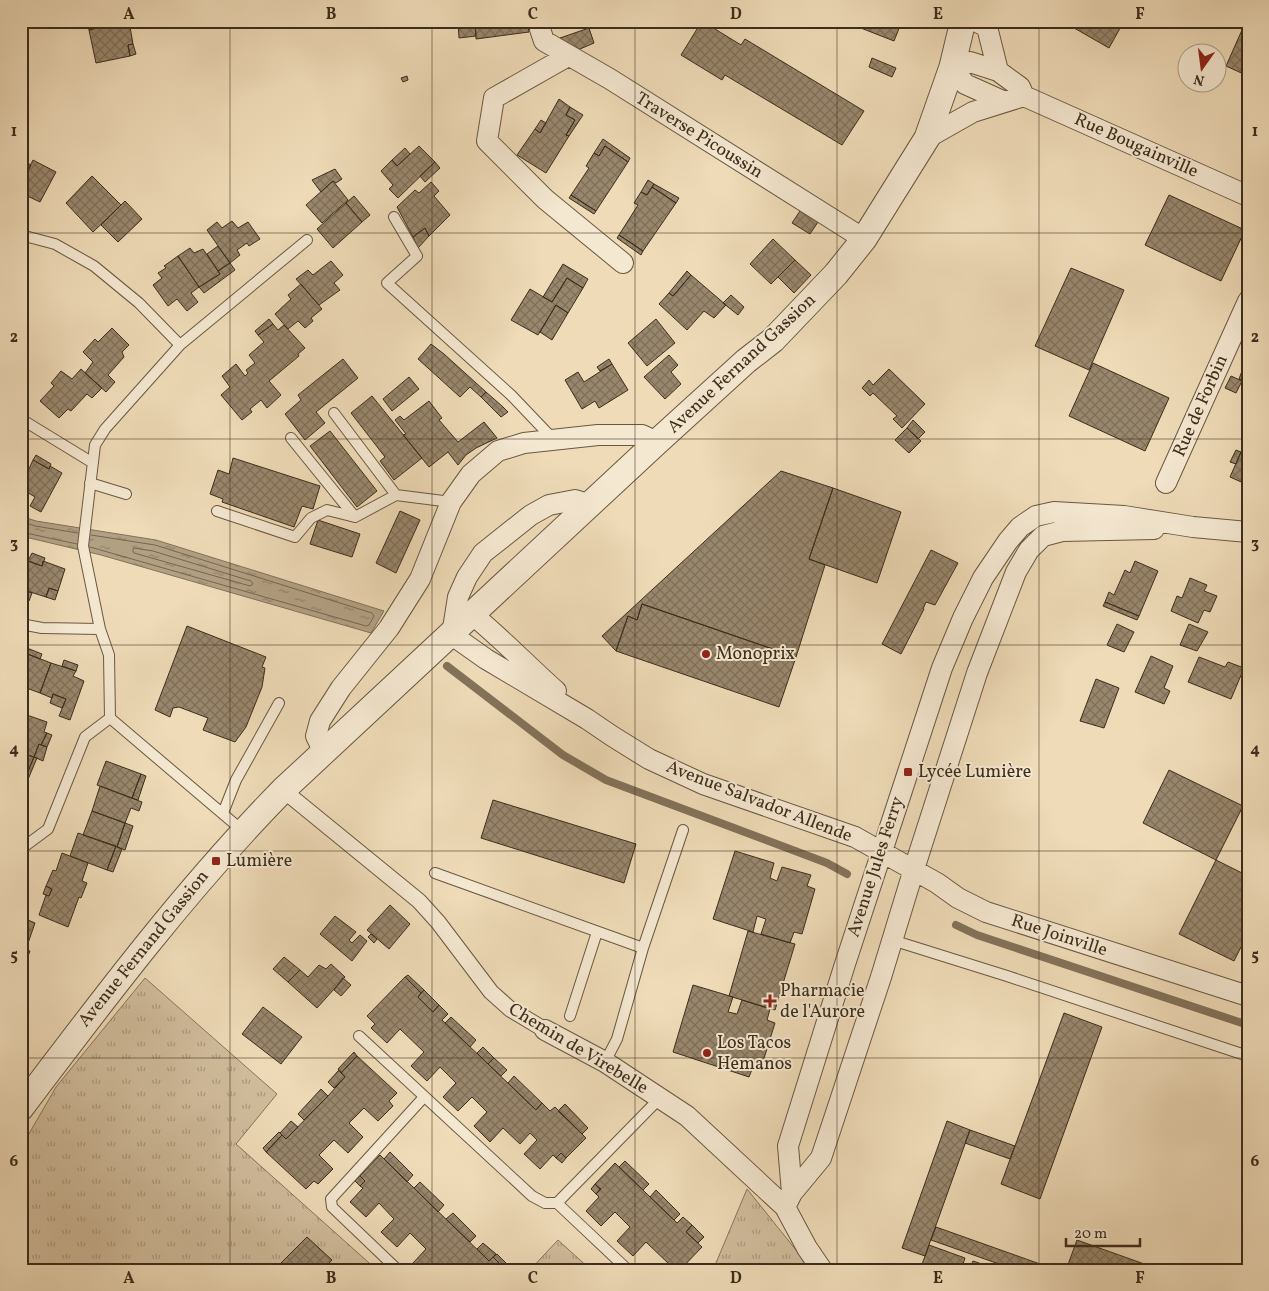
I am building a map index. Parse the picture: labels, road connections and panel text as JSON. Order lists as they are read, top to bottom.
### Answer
{
  "streets": {
    "street": [
      "Traverse Picoussin",
      "Rue Bougainville",
      "Avenue Fernand Gassion",
      "Rue de Forbin",
      "Avenue Salvador Allende",
      "Avenue Jules Ferry",
      "Rue Joinville",
      "Chemin de Virebelle"
    ]
  },
  "crossings": [
    ["Traverse Picoussin", "Avenue Fernand Gassion"],
    ["Rue Bougainville", "Avenue Fernand Gassion"],
    ["Avenue Fernand Gassion", "Avenue Salvador Allende"],
    ["Avenue Fernand Gassion", "Chemin de Virebelle"],
    ["Avenue Salvador Allende", "Avenue Jules Ferry"],
    ["Avenue Salvador Allende", "Rue Joinville"],
    ["Avenue Jules Ferry", "Rue Joinville"],
    ["Avenue Jules Ferry", "Chemin de Virebelle"]
  ],
  "places": {
    "other": ["Monoprix", "Los Tacos Hemanos"],
    "transit": ["Lycée Lumière", "Lumière"],
    "health": ["Pharmacie de l'Aurore"]
  },
  "scale_bar": "20 m",
  "north": "bottom",
  "grid": {
    "columns": [
      "A",
      "B",
      "C",
      "D",
      "E",
      "F"
    ],
    "rows": [
      "1",
      "2",
      "3",
      "4",
      "5",
      "6"
    ]
  }
}
